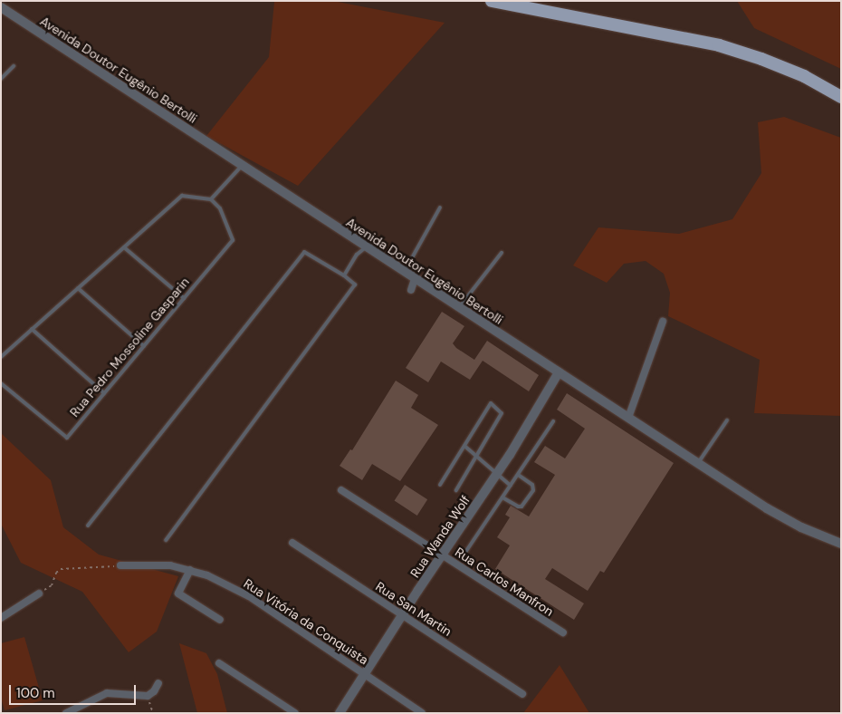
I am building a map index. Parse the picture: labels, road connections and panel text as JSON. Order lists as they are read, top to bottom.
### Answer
{
  "streets": {
    "street": [
      "Avenida Doutor Eugênio Bertolli",
      "Rua Wanda Wolf",
      "Rua Carlos Manfron",
      "Rua San Martin",
      "Rua Vitória da Conquista"
    ],
    "lane": ["Rua Pedro Mossoline Gasparin"]
  },
  "crossings": [
    ["Avenida Doutor Eugênio Bertolli", "Rua Wanda Wolf"],
    ["Rua Wanda Wolf", "Rua Carlos Manfron"],
    ["Rua Wanda Wolf", "Rua San Martin"],
    ["Rua Wanda Wolf", "Rua Vitória da Conquista"]
  ],
  "scale_bar": "100 m"
}
